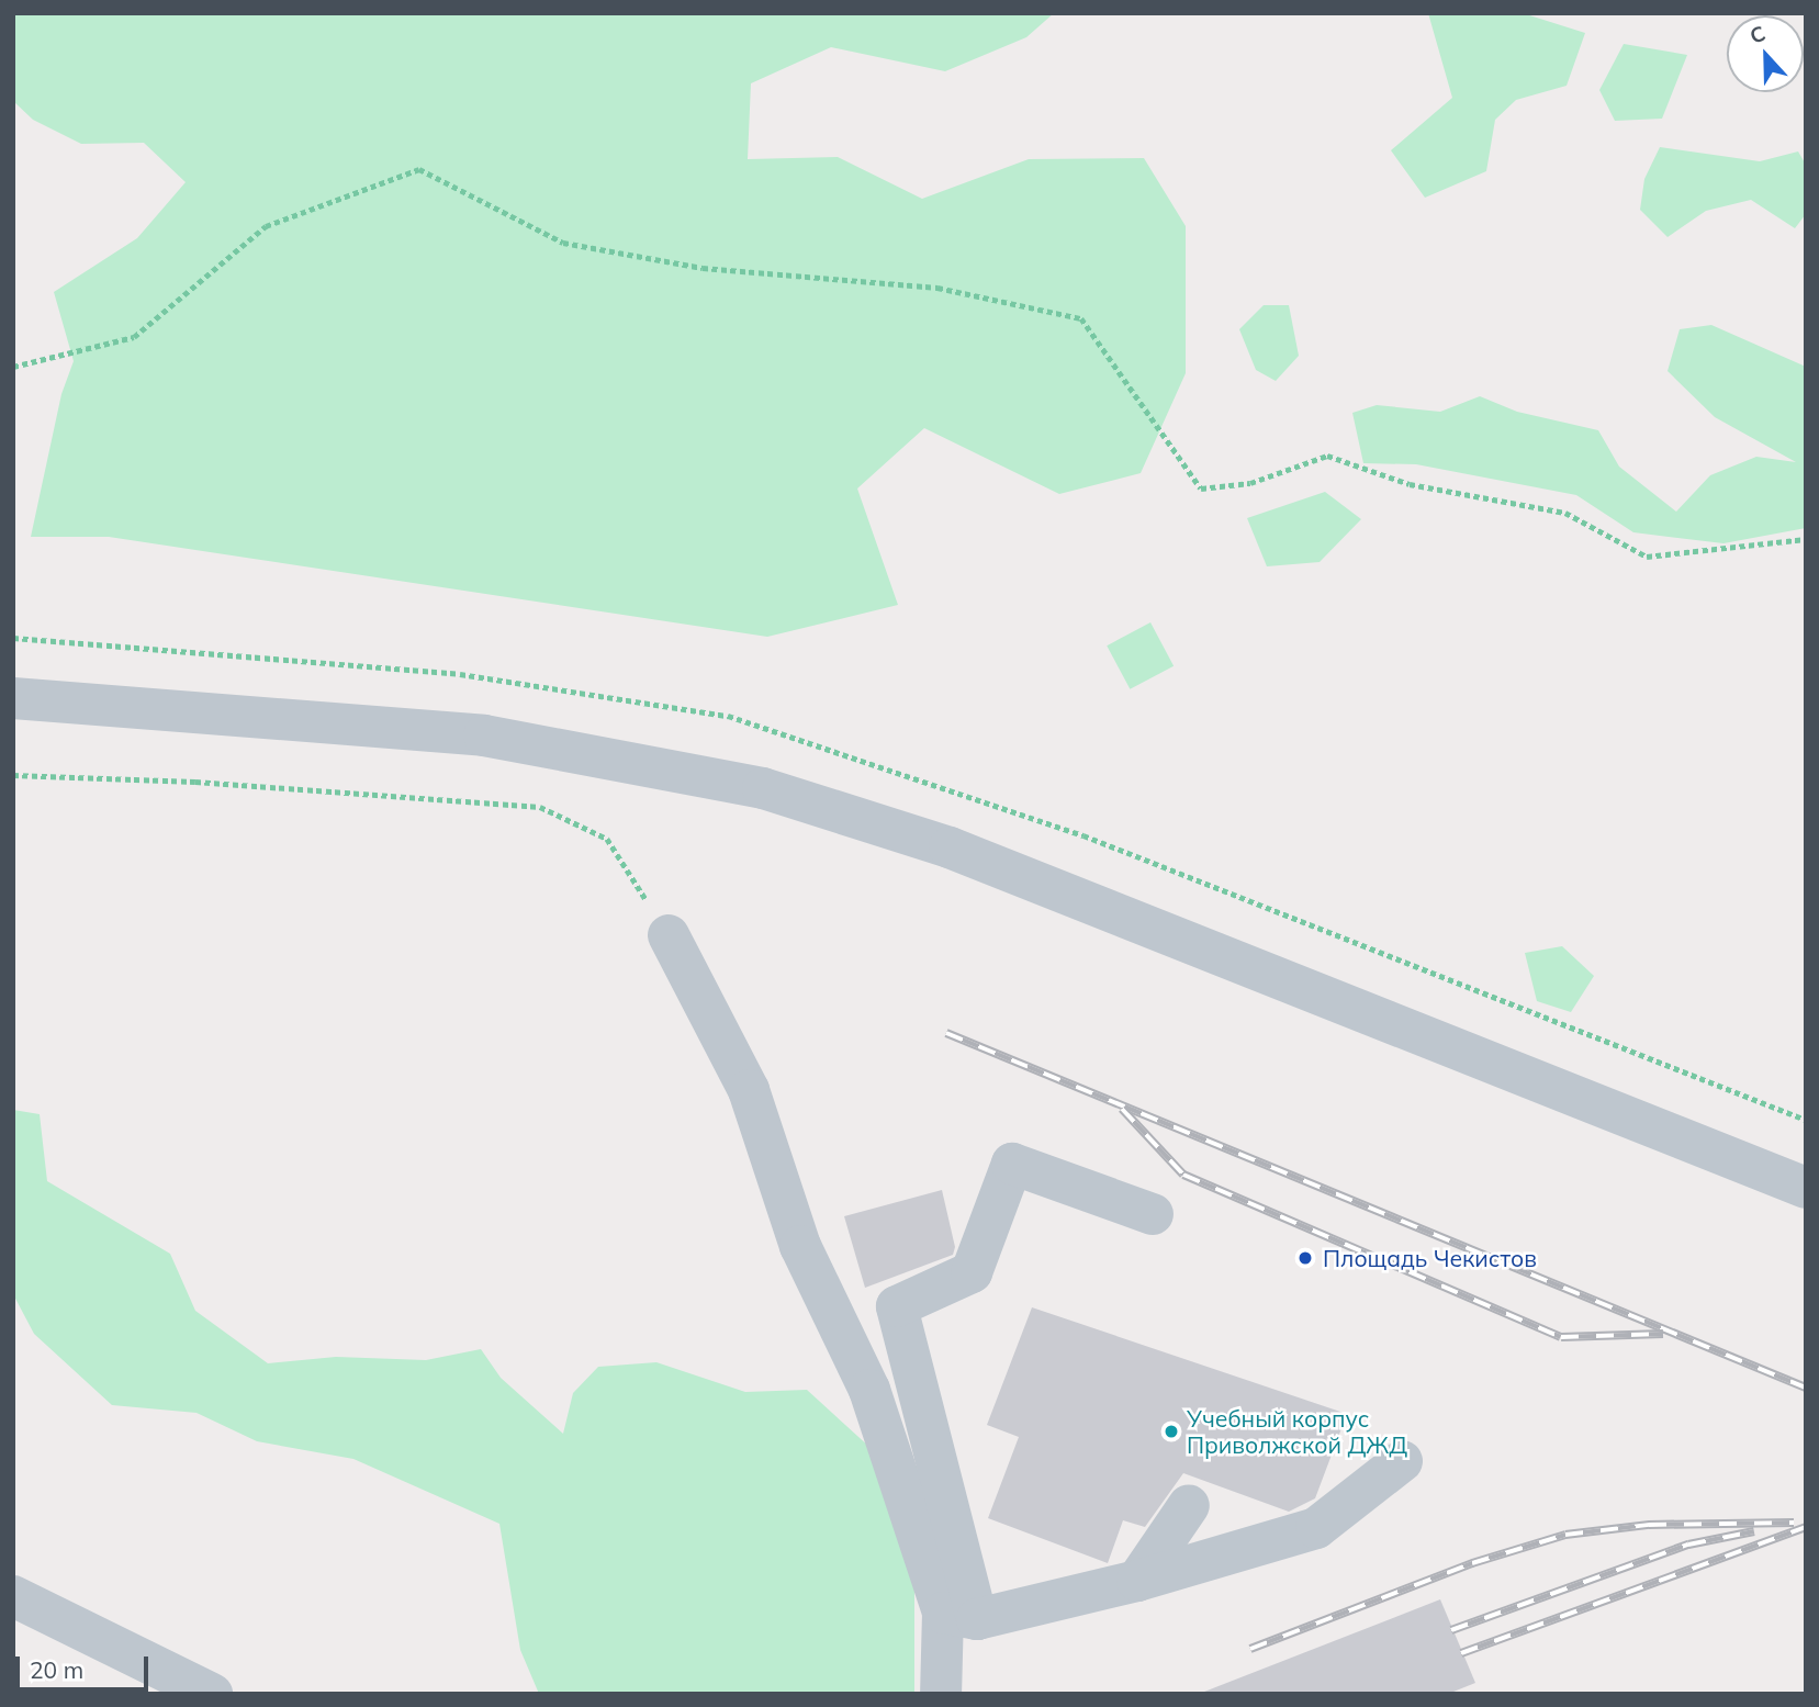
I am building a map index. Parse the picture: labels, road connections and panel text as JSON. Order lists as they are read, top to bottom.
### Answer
{
  "places": ["Площадь Чекистов", "Учебный корпус Приволжской ДЖД"],
  "scale_bar": "20 m",
  "north": "top"
}
